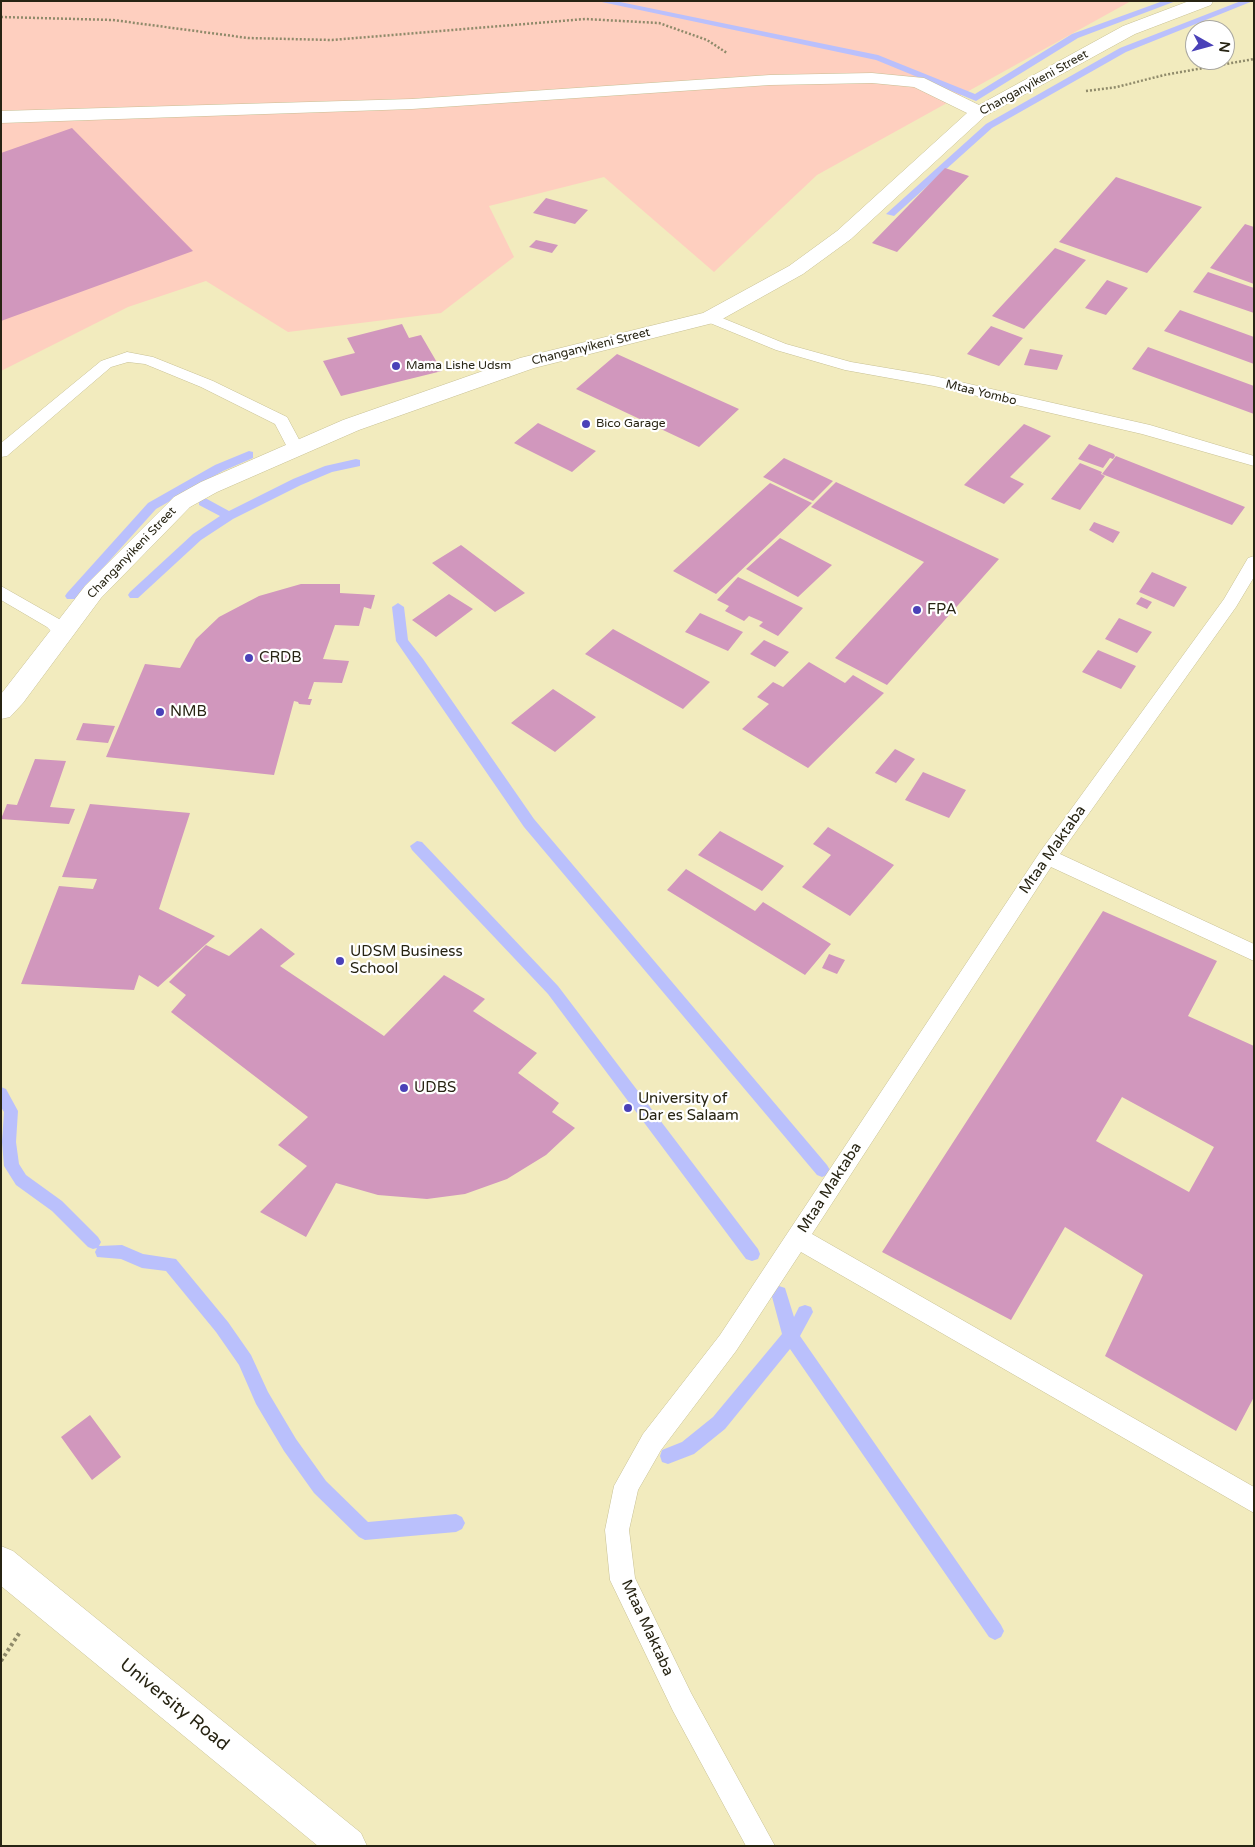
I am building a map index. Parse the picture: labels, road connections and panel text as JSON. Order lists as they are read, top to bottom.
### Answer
{
  "streets": {
    "street": ["Changanyikeni Street", "University Road"],
    "lane": ["Mtaa Yombo", "Mtaa Maktaba"]
  },
  "crossings": [
    ["Changanyikeni Street", "Mtaa Yombo"]
  ],
  "places": [
    "Mama Lishe Udsm",
    "Bico Garage",
    "FPA",
    "CRDB",
    "NMB",
    "UDSM Business School",
    "UDBS",
    "University of Dar es Salaam"
  ],
  "north": "right"
}
